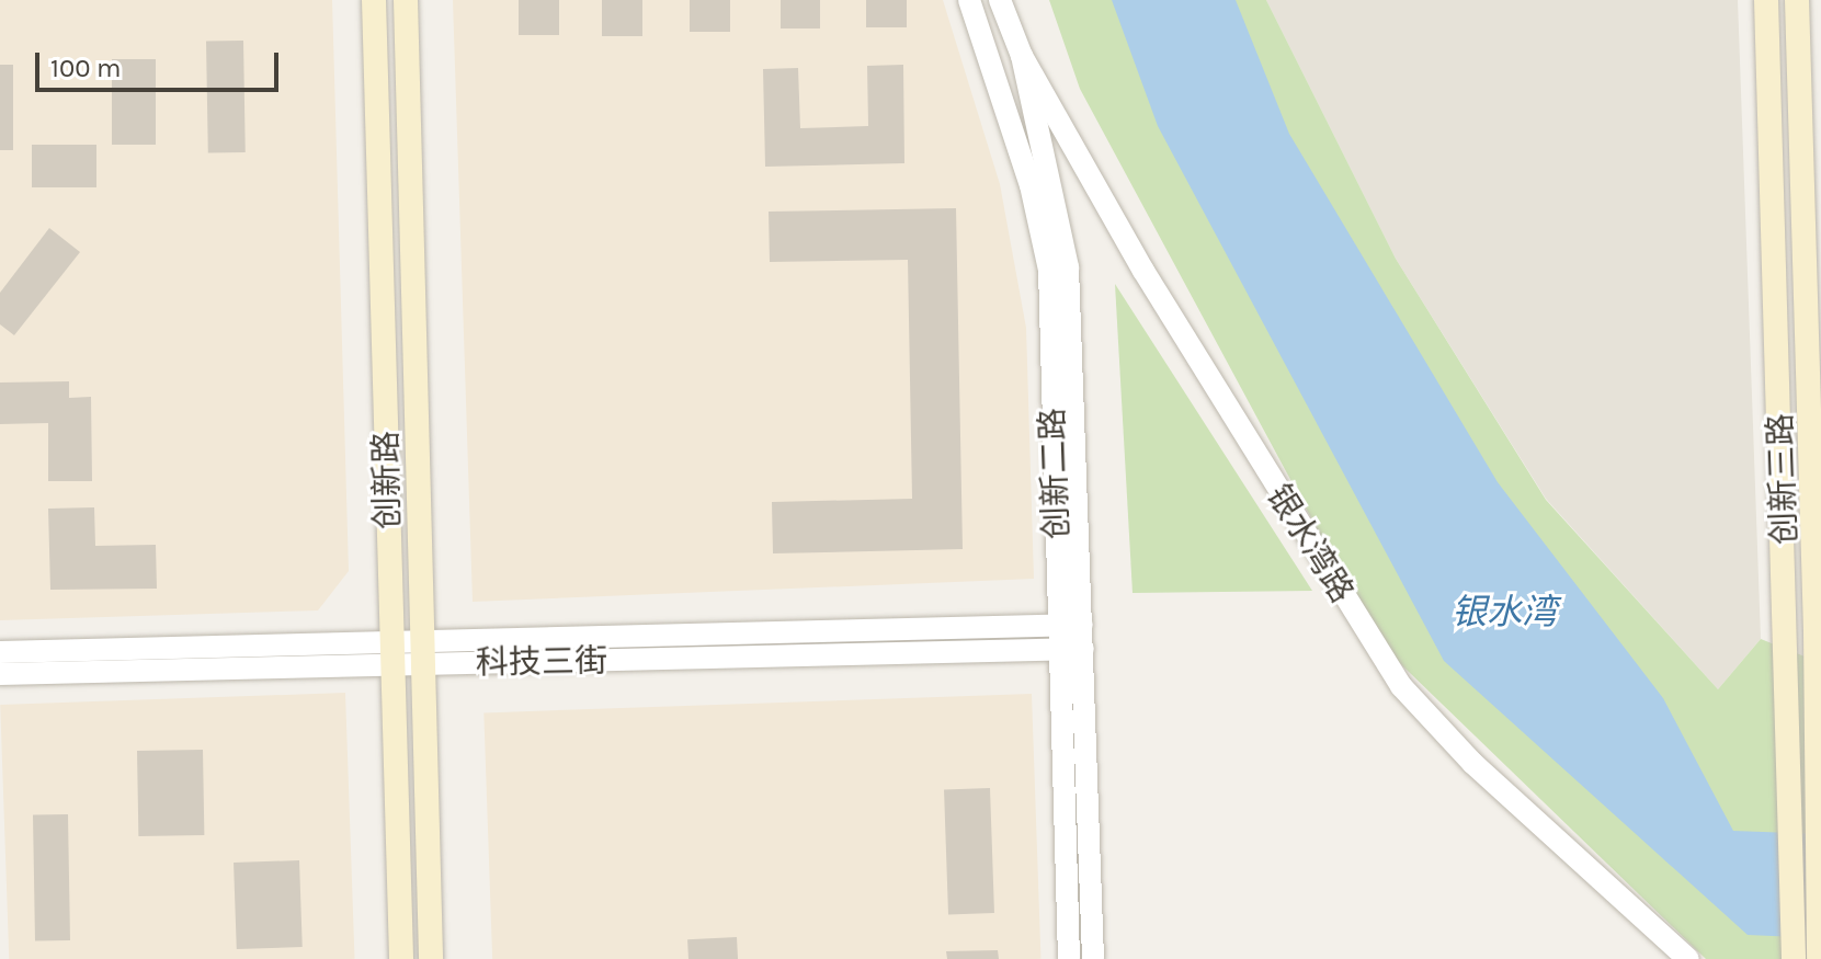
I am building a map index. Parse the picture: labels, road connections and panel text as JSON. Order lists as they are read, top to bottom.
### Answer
{
  "streets": {
    "main road": ["创新三路", "创新路"],
    "street": ["创新二路", "银水湾路", "科技三街"]
  },
  "crossings": [
    ["创新二路", "银水湾路"],
    ["创新二路", "科技三街"],
    ["创新路", "科技三街"]
  ],
  "water": ["银水湾"],
  "scale_bar": "100 m"
}
